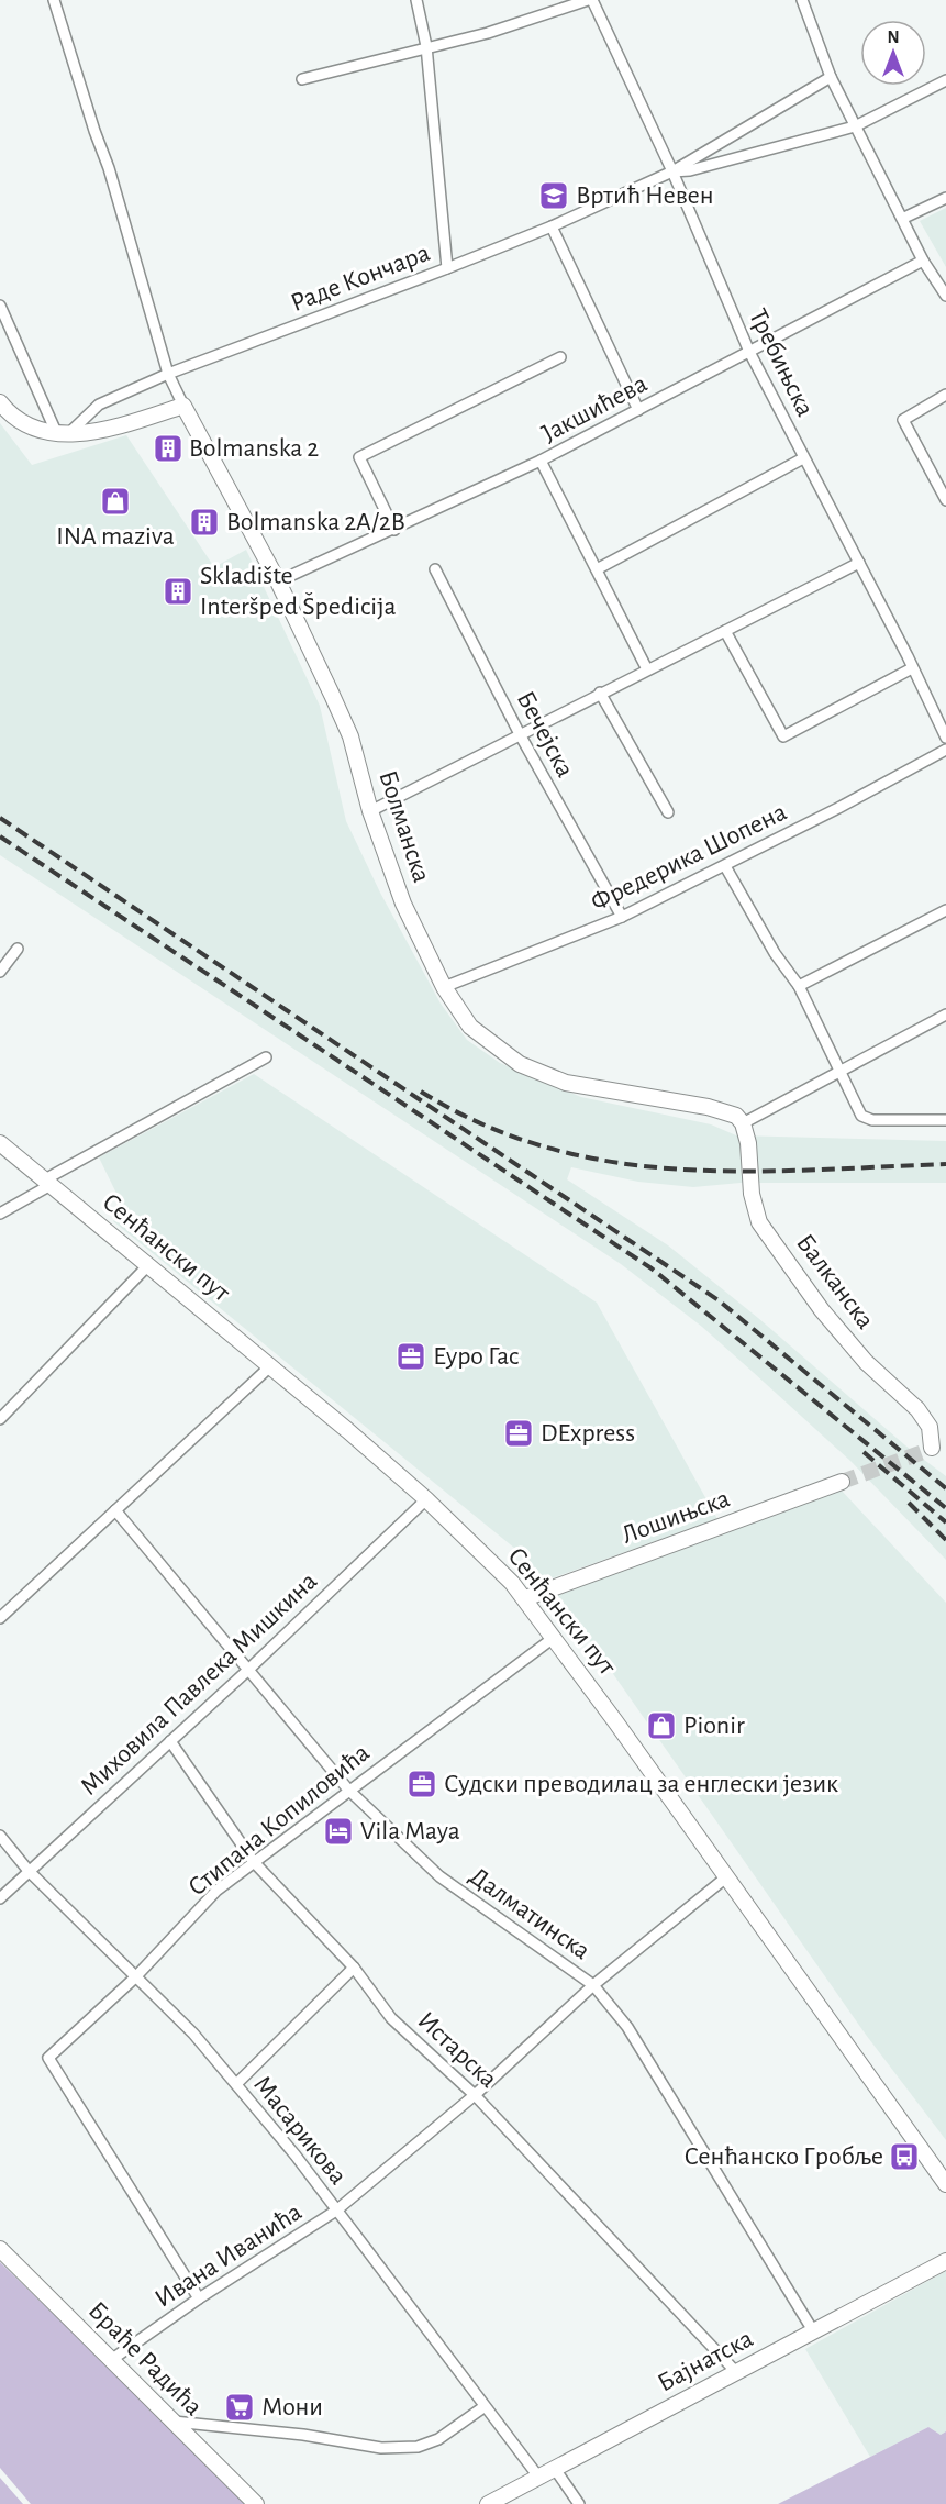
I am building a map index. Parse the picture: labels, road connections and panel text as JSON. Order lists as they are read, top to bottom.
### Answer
{
  "streets": {
    "street": [
      "Раде Кончара",
      "Требињска",
      "Јакшићева",
      "Бечејска",
      "Болманска",
      "Фредерика Шопена",
      "Сенћански пут",
      "Балканска",
      "Лошињска",
      "Миховила Павлека Мишкина",
      "Стипана Копиловића",
      "Далматинска",
      "Истарска",
      "Масарикова",
      "Ивана Иванића",
      "Браће Радића",
      "Бајнатска"
    ]
  },
  "crossings": [
    ["Раде Кончара", "Требињска"],
    ["Раде Кончара", "Болманска"],
    ["Требињска", "Јакшићева"],
    ["Јакшићева", "Болманска"],
    ["Бечејска", "Фредерика Шопена"],
    ["Болманска", "Фредерика Шопена"],
    ["Болманска", "Балканска"],
    ["Сенћански пут", "Лошињска"],
    ["Сенћански пут", "Миховила Павлека Мишкина"],
    ["Сенћански пут", "Стипана Копиловића"],
    ["Сенћански пут", "Ивана Иванића"],
    ["Миховила Павлека Мишкина", "Далматинска"],
    ["Миховила Павлека Мишкина", "Истарска"],
    ["Миховила Павлека Мишкина", "Масарикова"],
    ["Стипана Копиловића", "Далматинска"],
    ["Стипана Копиловића", "Истарска"],
    ["Стипана Копиловића", "Масарикова"],
    ["Стипана Копиловића", "Ивана Иванића"],
    ["Далматинска", "Ивана Иванића"],
    ["Далматинска", "Бајнатска"],
    ["Истарска", "Ивана Иванића"],
    ["Истарска", "Бајнатска"],
    ["Масарикова", "Ивана Иванића"],
    ["Масарикова", "Бајнатска"],
    ["Ивана Иванића", "Браће Радића"]
  ],
  "places": {
    "school or university": ["Вртић Невен"],
    "building": ["Bolmanska 2", "Bolmanska 2A/2B", "Skladište Interšped Špedicija"],
    "shop": ["INA maziva", "Pionir"],
    "office": ["Еуро Гас", "DExpress", "Судски преводилац за енглески језик"],
    "hotel": ["Vila Maya"],
    "bus stop": ["Сенћанско Гробље"],
    "supermarket": ["Мони"]
  },
  "north": "top"
}
